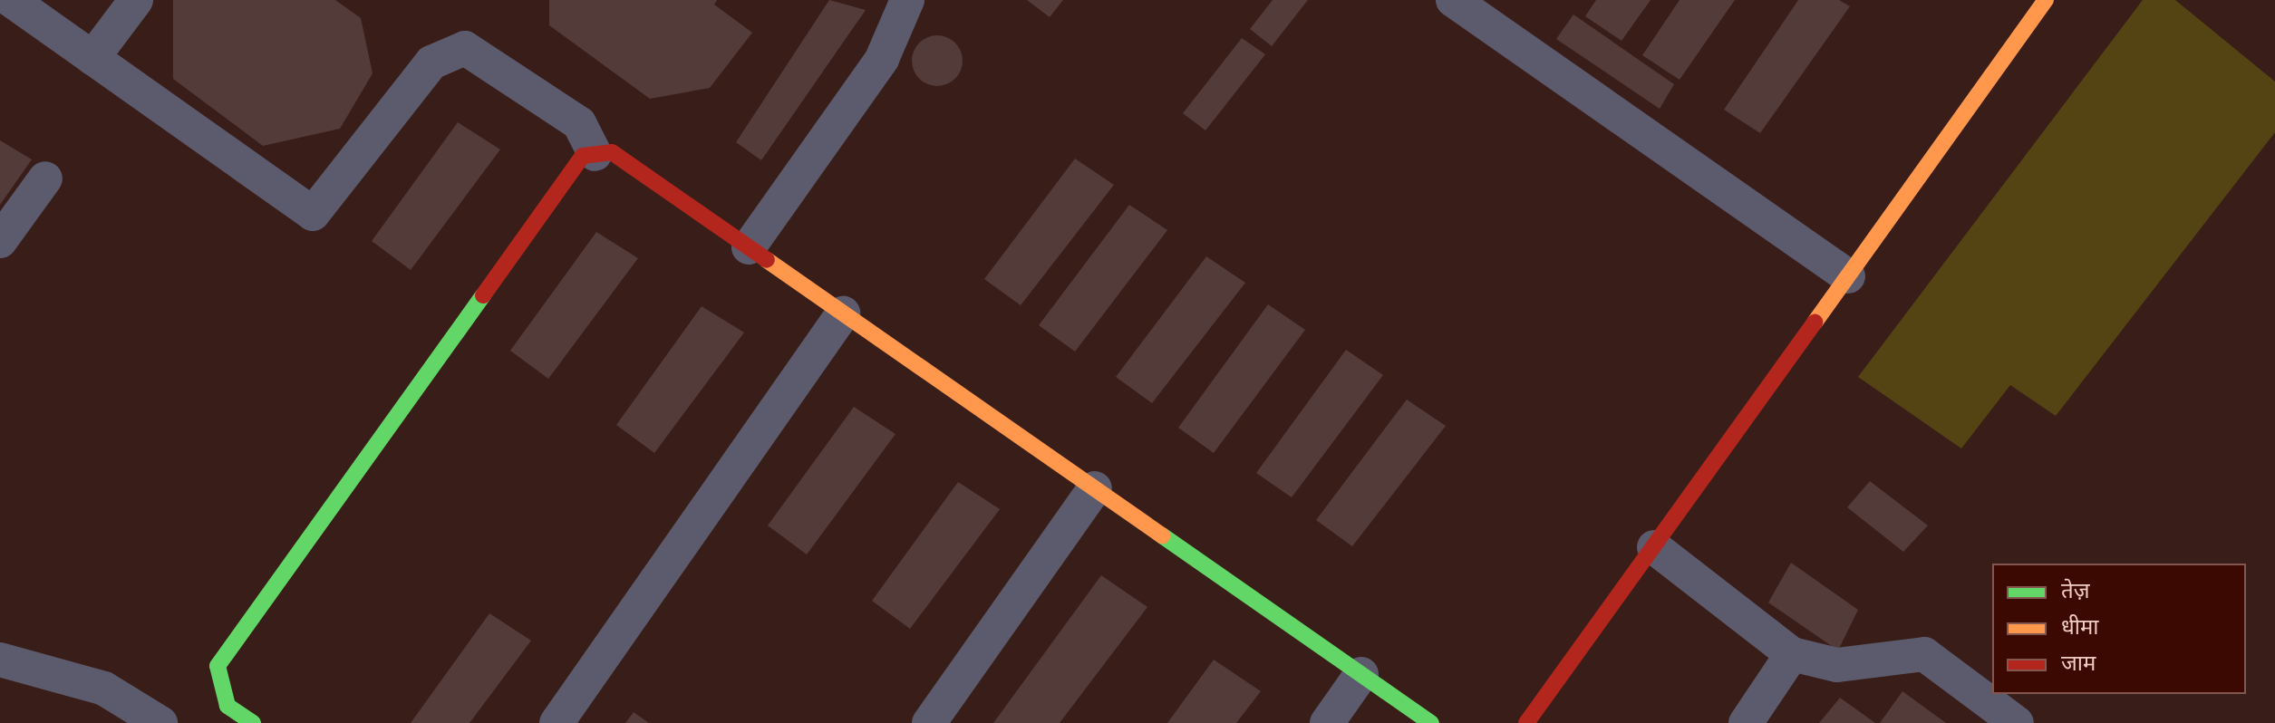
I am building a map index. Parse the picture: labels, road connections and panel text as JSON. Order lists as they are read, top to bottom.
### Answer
{
  "legend": ["तेज़", "धीमा", "जाम"]
}
